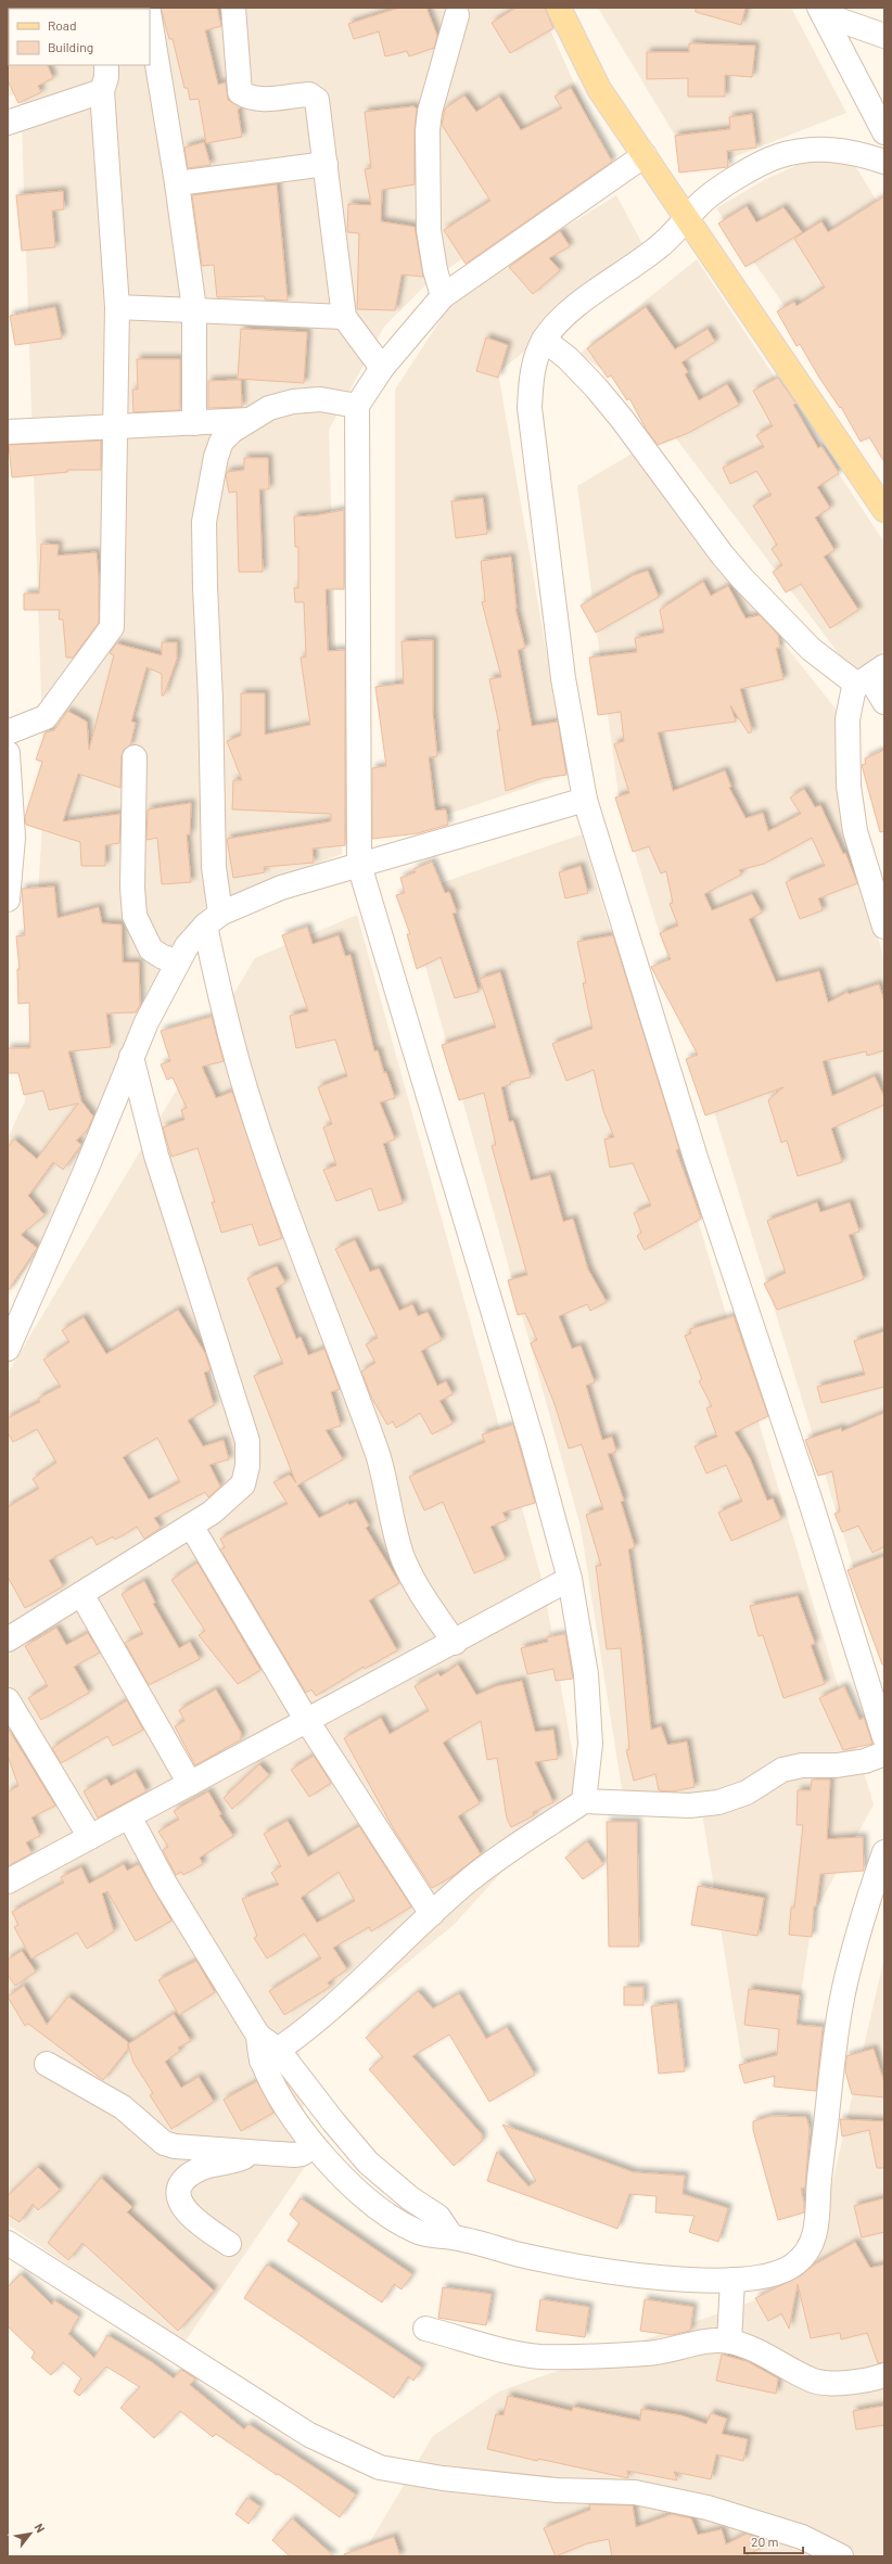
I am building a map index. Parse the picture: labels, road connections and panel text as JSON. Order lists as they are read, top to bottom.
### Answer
{
  "legend": ["Road", "Building"],
  "scale_bar": "20 m",
  "north": "top right"
}
